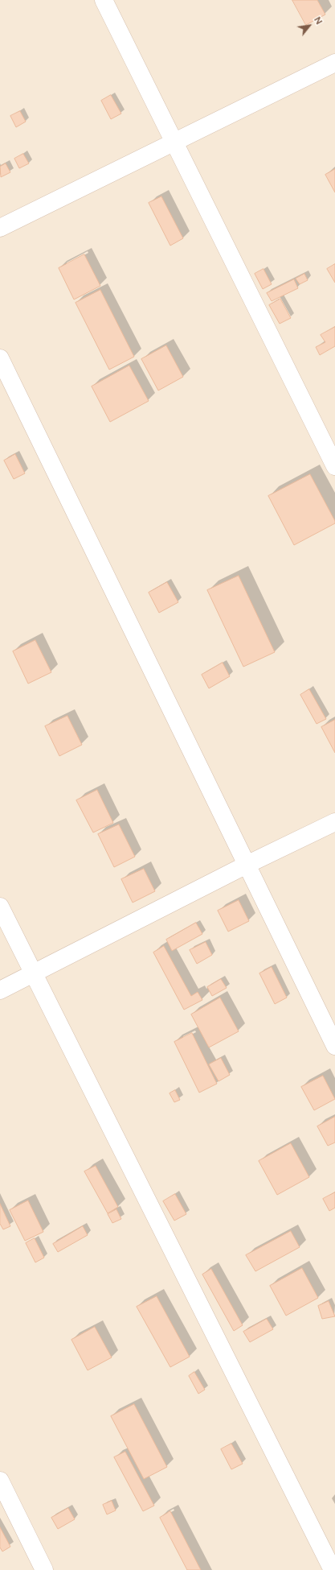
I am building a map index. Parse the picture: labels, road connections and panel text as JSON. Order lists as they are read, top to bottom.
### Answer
{
  "north": "top right"
}
